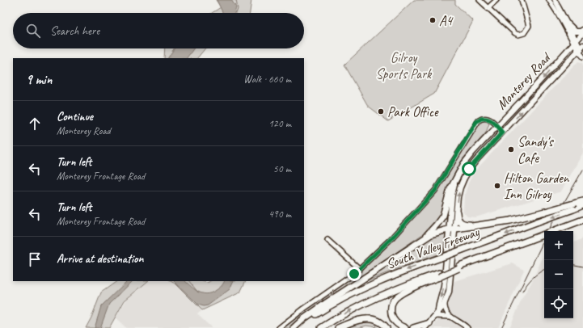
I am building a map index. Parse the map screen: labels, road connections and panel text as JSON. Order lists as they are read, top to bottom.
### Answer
{
  "streets": {
    "highway": ["South Valley Freeway"],
    "main road": ["Monterey Road"]
  },
  "parks": ["Gilroy Sports Park"],
  "places": [
    "A4",
    "Park Office",
    "Sandy's Cafe",
    "Hilton Garden Inn Gilroy"
  ],
  "page": {
    "search": "Search here",
    "heading": ["9 min", "Walk · 660 m"],
    "list": [
      ["Continue", "Monterey Road", "120 m"],
      ["Turn left", "Monterey Frontage Road", "50 m"],
      ["Turn left", "Monterey Frontage Road", "490 m"],
      "Arrive at destination"
    ],
    "map_buttons": ["+", "−"]
  }
}
